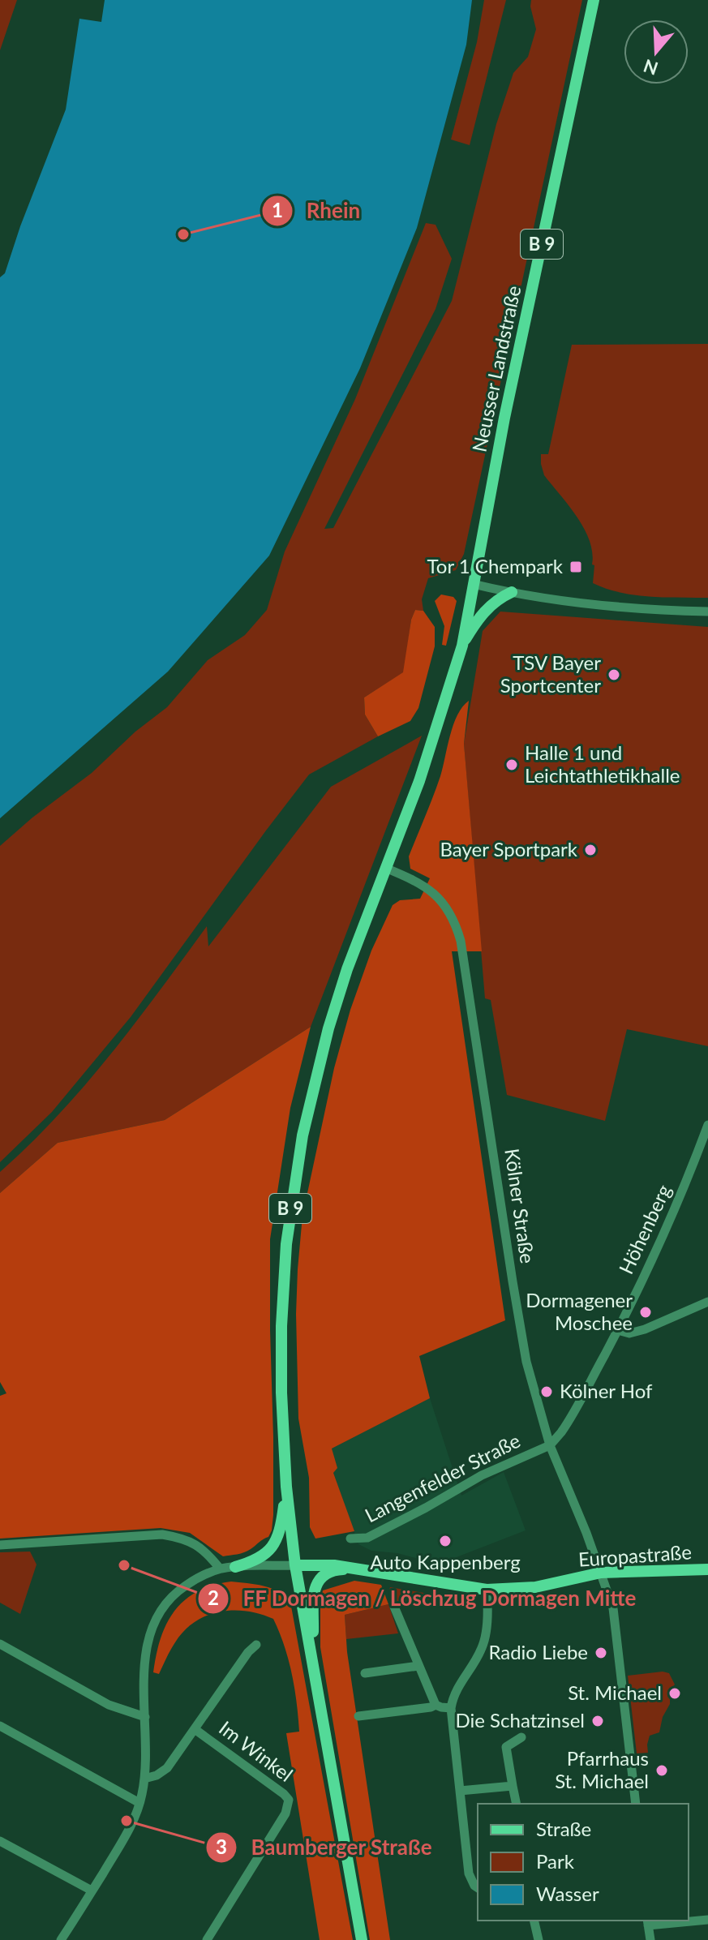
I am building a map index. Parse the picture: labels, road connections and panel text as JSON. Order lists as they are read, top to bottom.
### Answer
{
  "streets": {
    "main road": ["B 9", "Neusser Landstraße", "Europastraße"],
    "street": [
      "Kölner Straße",
      "Höhenberg",
      "Langenfelder Straße",
      "Im Winkel"
    ]
  },
  "crossings": [
    ["B 9", "Neusser Landstraße"],
    ["B 9", "Kölner Straße"],
    ["B 9", "Europastraße"],
    ["Kölner Straße", "Höhenberg"],
    ["Kölner Straße", "Langenfelder Straße"],
    ["Kölner Straße", "Europastraße"],
    ["Höhenberg", "Langenfelder Straße"]
  ],
  "places": {
    "other": [
      "Rhein",
      "TSV Bayer Sportcenter",
      "Halle 1 und Leichtathletikhalle",
      "Bayer Sportpark",
      "Dormagener Moschee",
      "Kölner Hof",
      "Auto Kappenberg",
      "FF Dormagen / Löschzug Dormagen Mitte",
      "Radio Liebe",
      "St. Michael",
      "Die Schatzinsel",
      "Pfarrhaus St. Michael",
      "Baumberger Straße"
    ],
    "transit": ["Tor 1 Chempark"]
  },
  "legend": ["Straße", "Park", "Wasser"],
  "north": "bottom"
}
